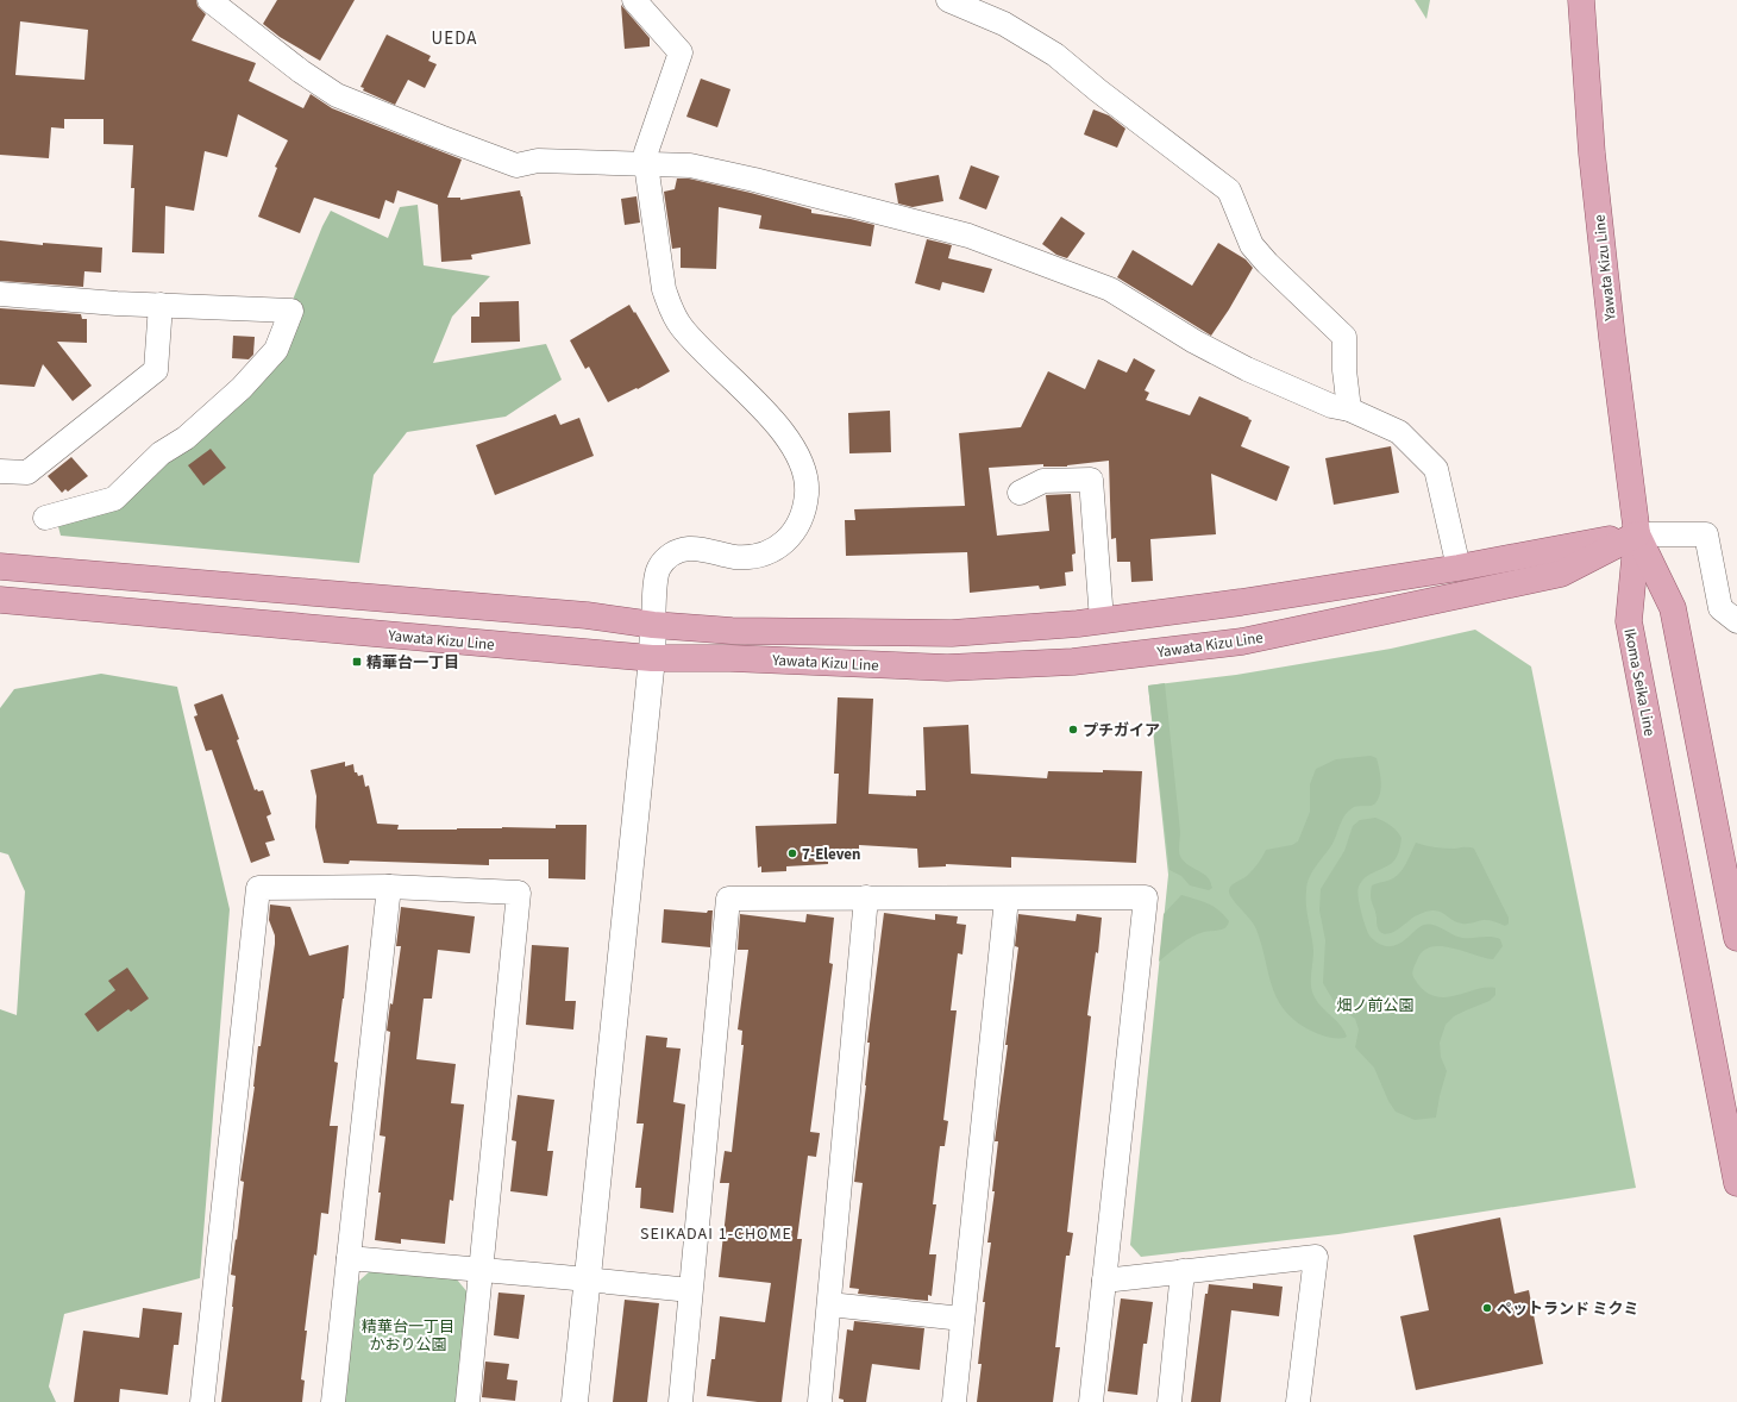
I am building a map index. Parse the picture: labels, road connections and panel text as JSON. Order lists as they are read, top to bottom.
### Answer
{
  "streets": {
    "main road": ["Yawata Kizu Line", "Ikoma Seika Line"]
  },
  "crossings": [
    ["Yawata Kizu Line", "Ikoma Seika Line"]
  ],
  "districts": ["UEDA", "SEIKADAI 1-CHOME"],
  "parks": ["畑ノ前公園", "精華台一丁目 かおり公園"],
  "places": {
    "transit": ["精華台一丁目"],
    "other": ["プチガイア", "7-Eleven", "ペットランド ミクミ"]
  }
}
